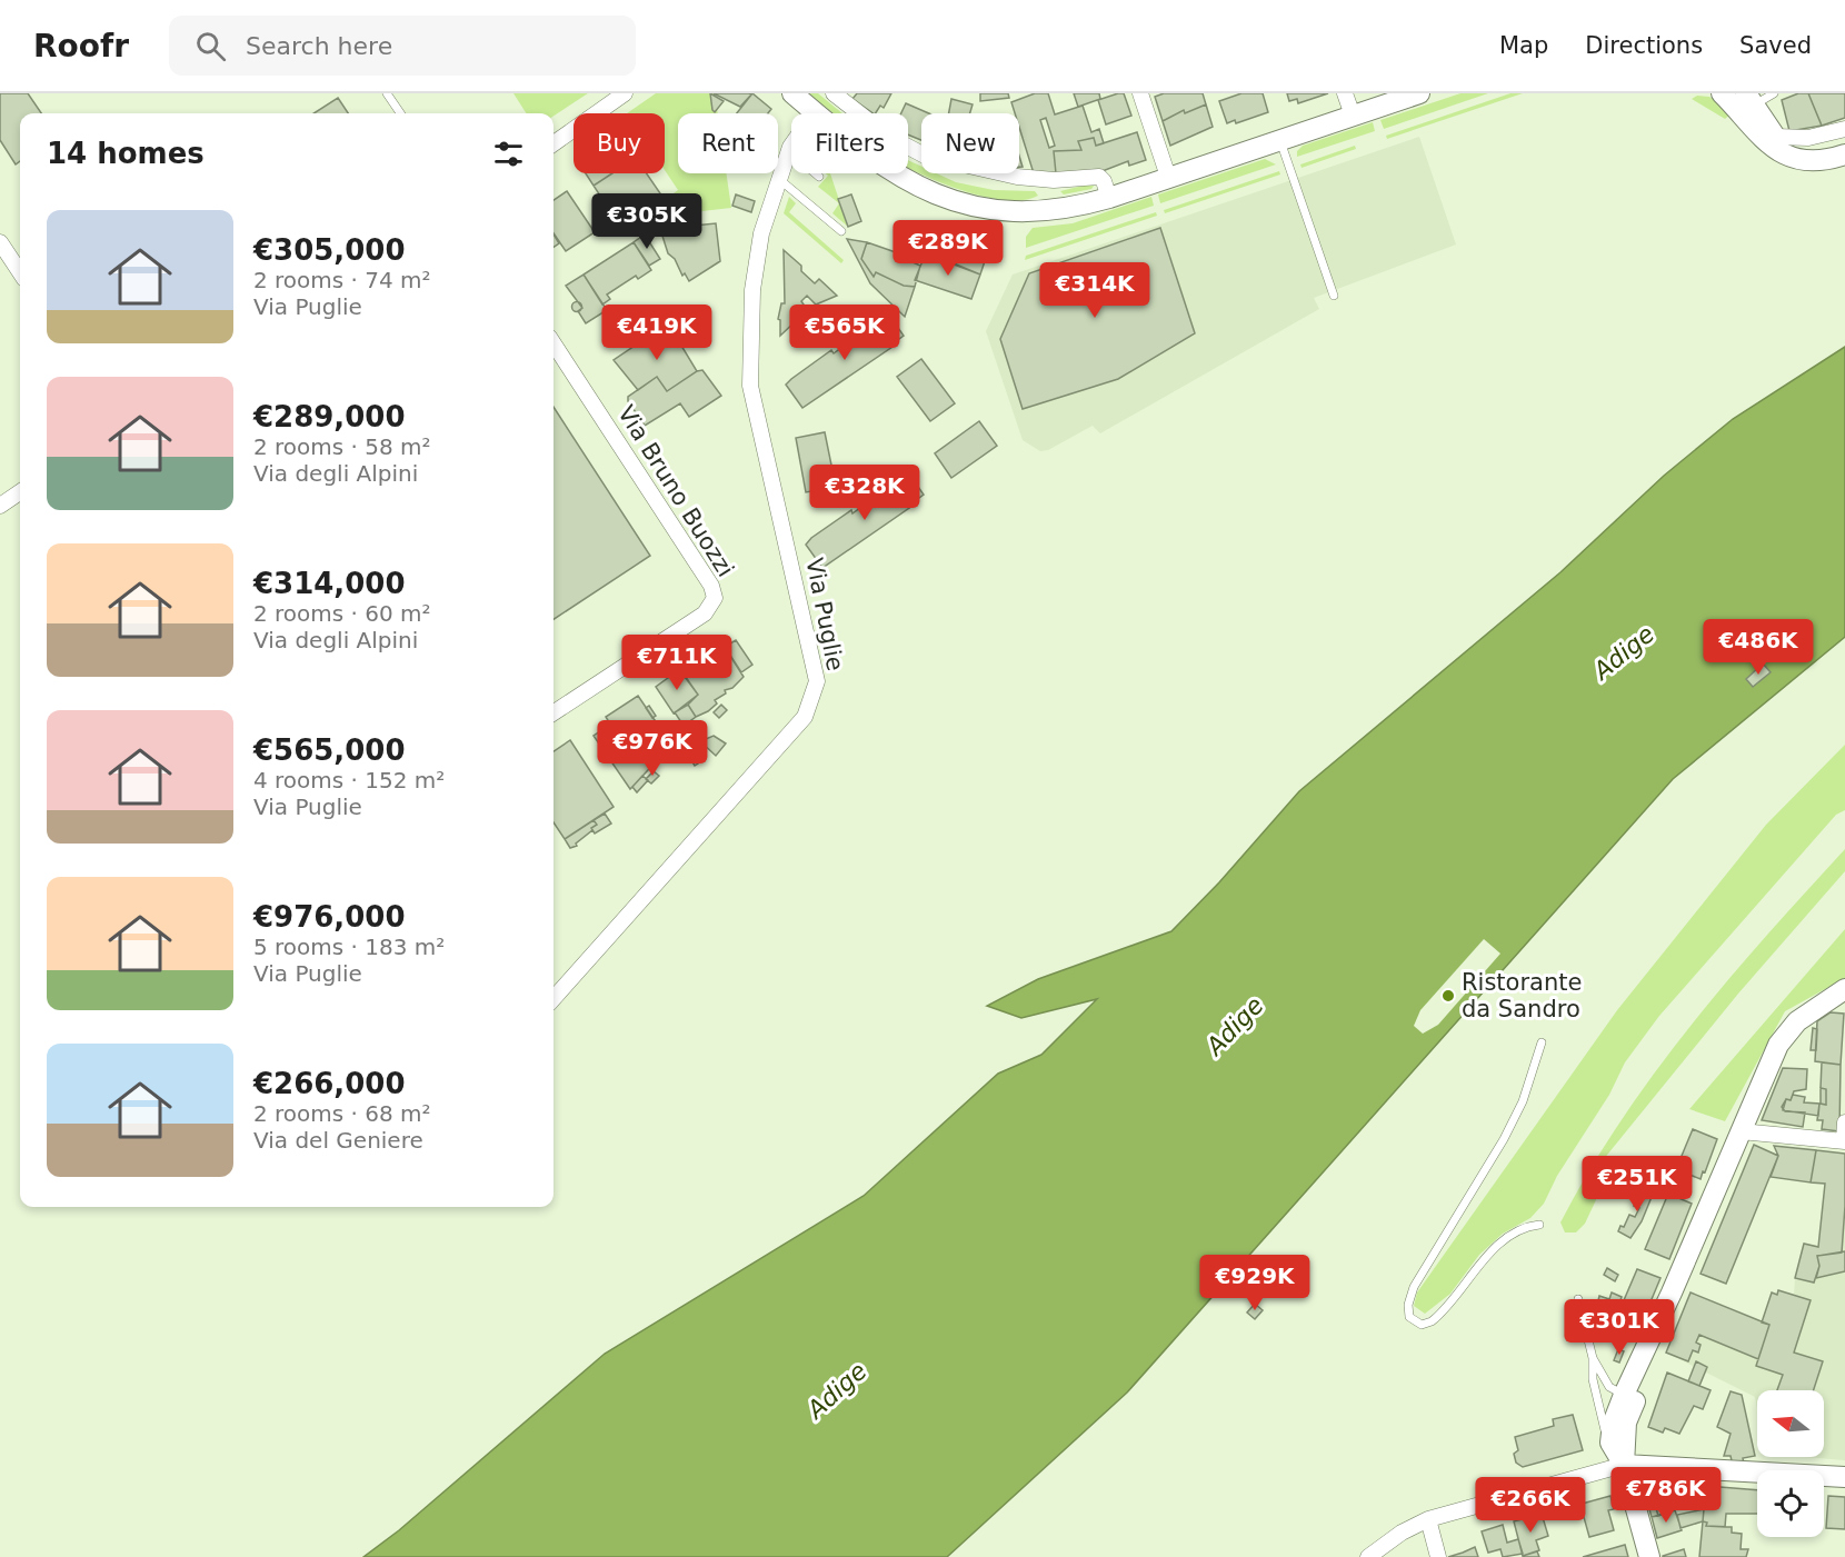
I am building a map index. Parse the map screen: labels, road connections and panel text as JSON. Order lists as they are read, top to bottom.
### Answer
{
  "streets": {
    "street": ["Via Bruno Buozzi", "Via Puglie"]
  },
  "water": ["Adige"],
  "places": ["Ristorante da Sandro"],
  "north": "left",
  "page": {
    "header": "Roofr",
    "search": "Search here",
    "nav": ["Map", "Directions", "Saved"],
    "chip": [
      "Buy",
      "Rent",
      "Filters",
      "New"
    ],
    "heading": "14 homes",
    "price": [
      "€305K",
      "€289K",
      "€314K",
      "€419K",
      "€565K",
      "€328K",
      "€486K",
      "€711K",
      "€976K",
      "€251K",
      "€929K",
      "€301K",
      "€786K",
      "€266K"
    ],
    "list": [
      {
        "name": "€305,000",
        "note": "2 rooms · 74 m² · Via Puglie"
      },
      {
        "name": "€289,000",
        "note": "2 rooms · 58 m² · Via degli Alpini"
      },
      {
        "name": "€314,000",
        "note": "2 rooms · 60 m² · Via degli Alpini"
      },
      {
        "name": "€565,000",
        "note": "4 rooms · 152 m² · Via Puglie"
      },
      {
        "name": "€976,000",
        "note": "5 rooms · 183 m² · Via Puglie"
      },
      {
        "name": "€266,000",
        "note": "2 rooms · 68 m² · Via del Geniere"
      }
    ]
  }
}
